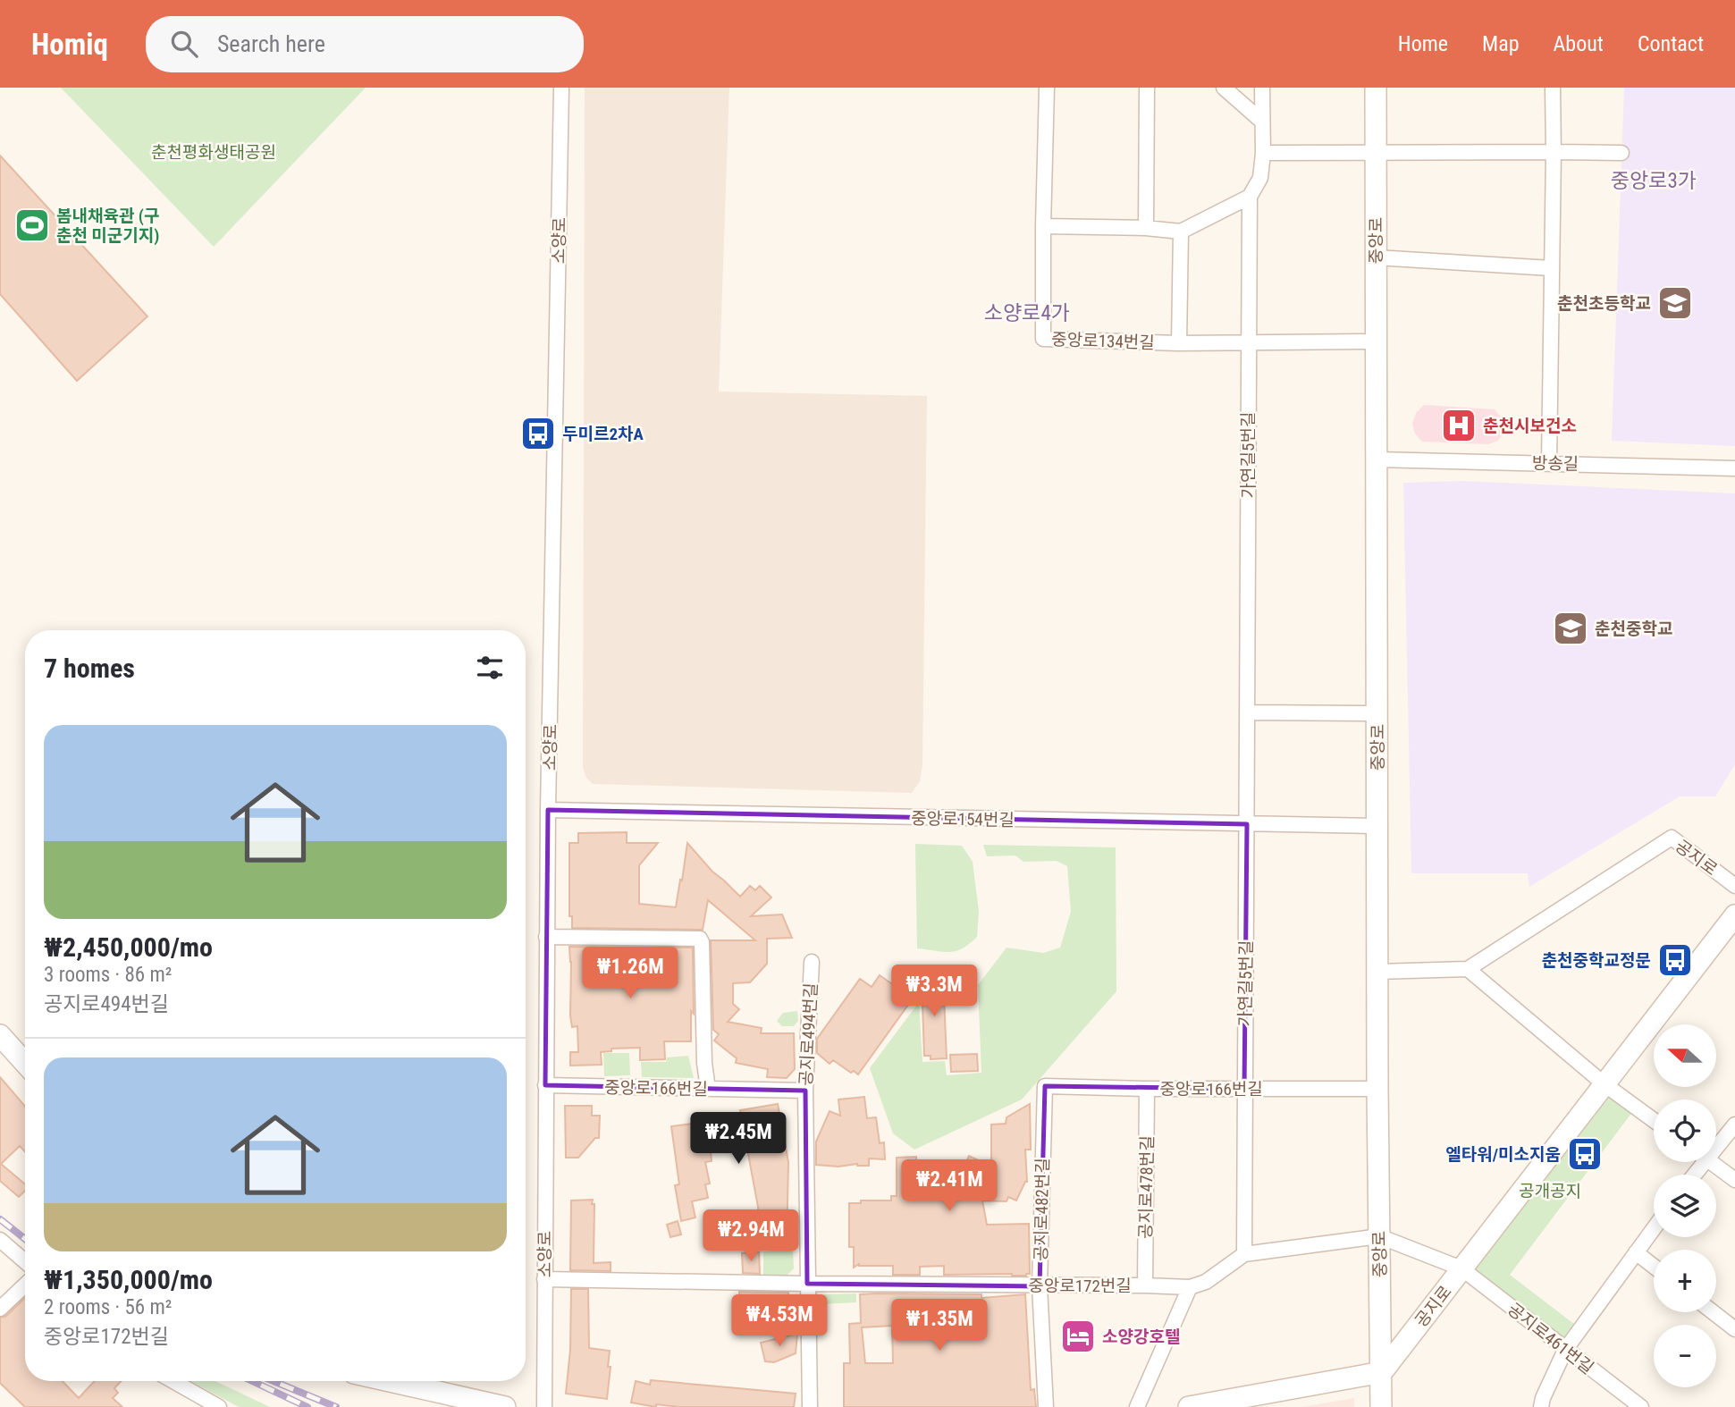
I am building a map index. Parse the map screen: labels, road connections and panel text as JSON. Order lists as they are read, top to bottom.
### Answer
{
  "streets": {
    "street": [
      "소양로",
      "중앙로",
      "중앙로134번길",
      "가연길5번길",
      "방송길",
      "중앙로154번길",
      "공지로",
      "공지로494번길",
      "중앙로166번길",
      "공지로478번길",
      "공지로482번길",
      "중앙로172번길",
      "공지로461번길"
    ]
  },
  "crossings": [
    ["소양로", "중앙로154번길"],
    ["소양로", "중앙로166번길"],
    ["소양로", "중앙로172번길"],
    ["중앙로", "중앙로134번길"],
    ["중앙로", "방송길"],
    ["중앙로", "중앙로154번길"],
    ["중앙로", "공지로"],
    ["중앙로", "중앙로166번길"],
    ["중앙로", "중앙로172번길"],
    ["중앙로", "공지로461번길"],
    ["중앙로134번길", "가연길5번길"],
    ["가연길5번길", "중앙로154번길"],
    ["가연길5번길", "중앙로166번길"],
    ["가연길5번길", "중앙로172번길"],
    ["공지로", "공지로461번길"],
    ["공지로494번길", "중앙로166번길"],
    ["공지로494번길", "중앙로172번길"],
    ["중앙로166번길", "공지로478번길"],
    ["중앙로166번길", "공지로482번길"],
    ["공지로478번길", "중앙로172번길"],
    ["공지로482번길", "중앙로172번길"],
    ["중앙로172번길", "공지로461번길"]
  ],
  "districts": ["중앙로3가", "소양로4가"],
  "parks": ["춘천평화생태공원", "공개공지"],
  "places": {
    "sports": ["봄내채육관 (구 춘천 미군기지)"],
    "school or university": ["춘천초등학교", "춘천중학교"],
    "hospital": ["춘천시보건소"],
    "bus stop": ["두미르2차A", "춘천중학교정문", "엘타워/미소지움"],
    "hotel": ["소양강호텔"]
  },
  "north": "left",
  "page": {
    "header": "Homiq",
    "search": "Search here",
    "nav": [
      "Home",
      "Map",
      "About",
      "Contact"
    ],
    "heading": "7 homes",
    "list": [
      {
        "name": "₩2,450,000/mo",
        "note": "3 rooms · 86 m² · 공지로494번길"
      },
      {
        "name": "₩1,350,000/mo",
        "note": "2 rooms · 56 m² · 중앙로172번길"
      }
    ],
    "price": [
      "₩1.26M",
      "₩3.3M",
      "₩2.45M",
      "₩2.41M",
      "₩2.94M",
      "₩4.53M",
      "₩1.35M"
    ],
    "map_buttons": ["+", "−"]
  }
}
